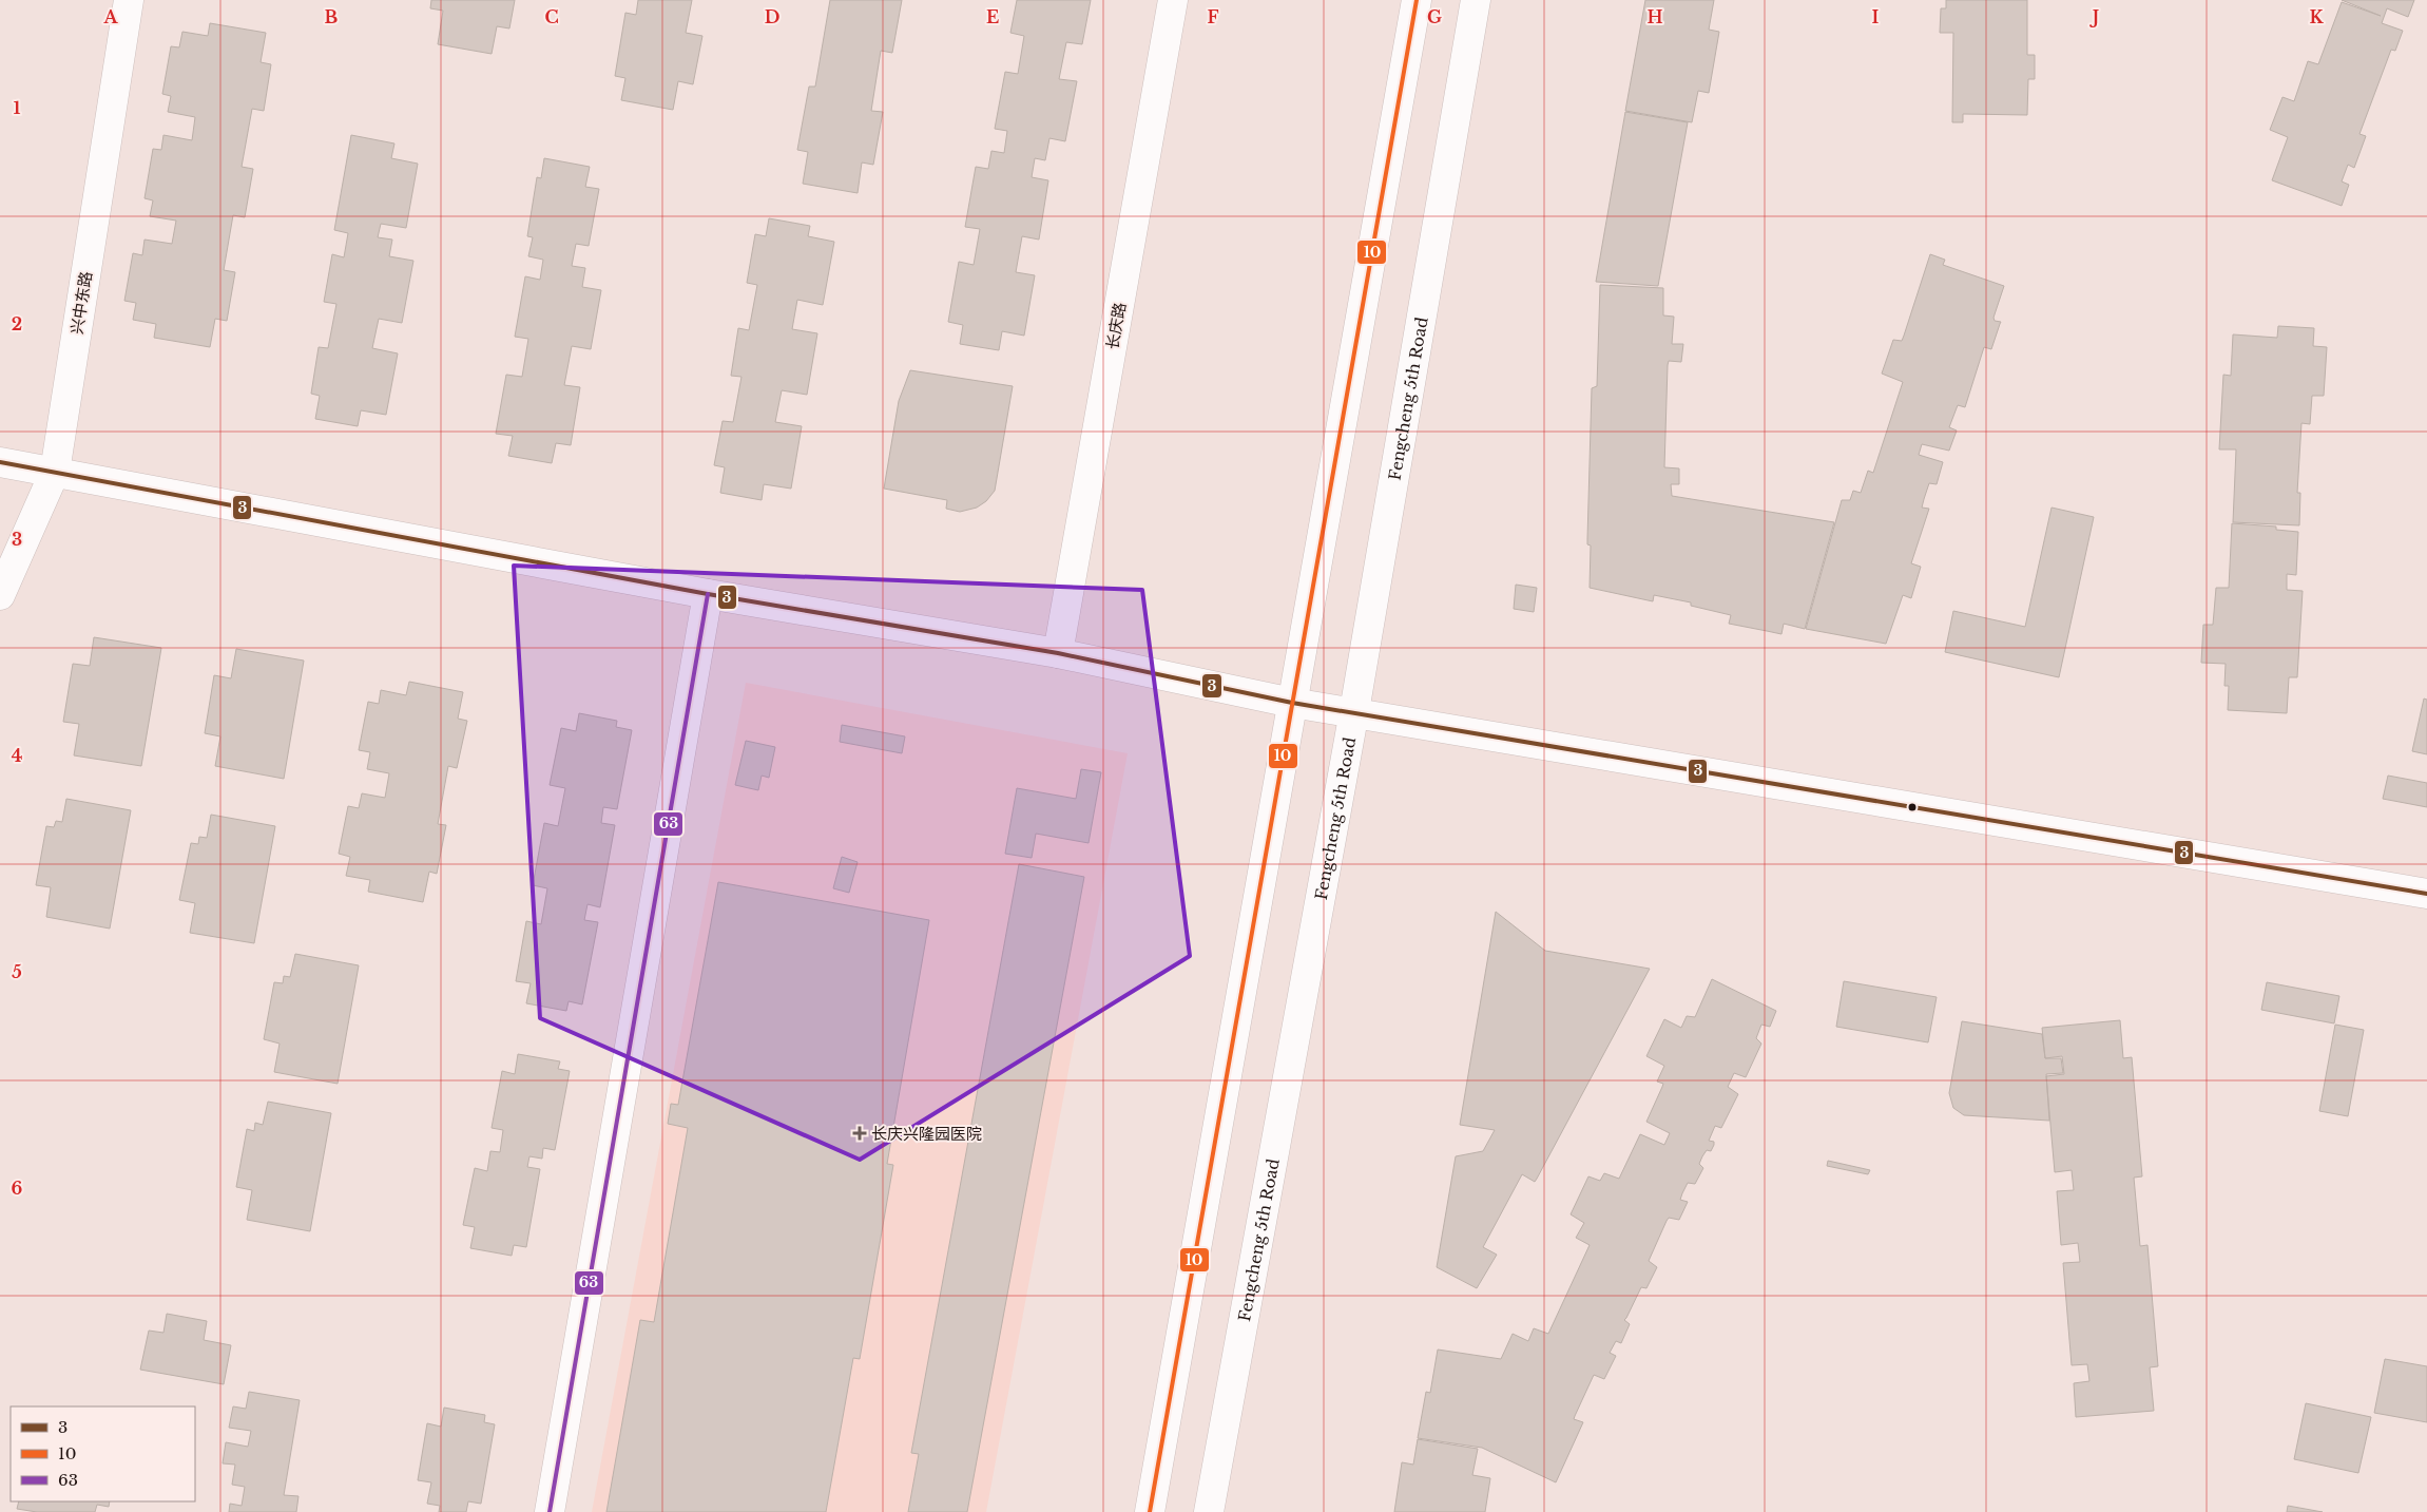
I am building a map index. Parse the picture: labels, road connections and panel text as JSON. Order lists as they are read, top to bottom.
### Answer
{
  "streets": {
    "street": ["兴中东路", "长庆路", "Fengcheng 5th Road"]
  },
  "places": {
    "health": ["长庆兴隆园医院"]
  },
  "lines": ["transit line 10", "transit line 3", "transit line 63"],
  "legend": ["3", "10", "63"],
  "grid": {
    "columns": [
      "A",
      "B",
      "C",
      "D",
      "E",
      "F",
      "G",
      "H",
      "I",
      "J",
      "K"
    ],
    "rows": [
      "1",
      "2",
      "3",
      "4",
      "5",
      "6"
    ]
  }
}
